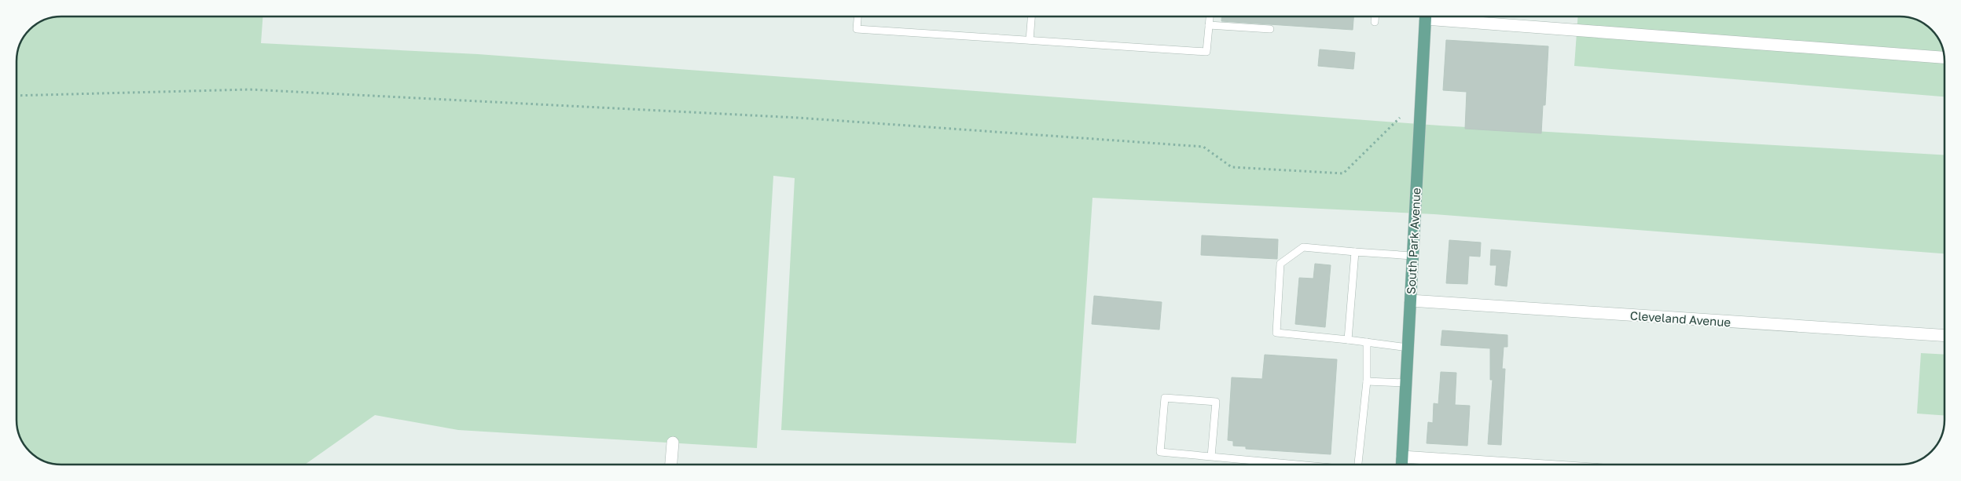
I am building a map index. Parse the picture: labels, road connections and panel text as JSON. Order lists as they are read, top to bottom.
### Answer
{
  "streets": {
    "main road": ["South Park Avenue"],
    "street": ["Cleveland Avenue"]
  },
  "crossings": [
    ["South Park Avenue", "Cleveland Avenue"]
  ]
}
